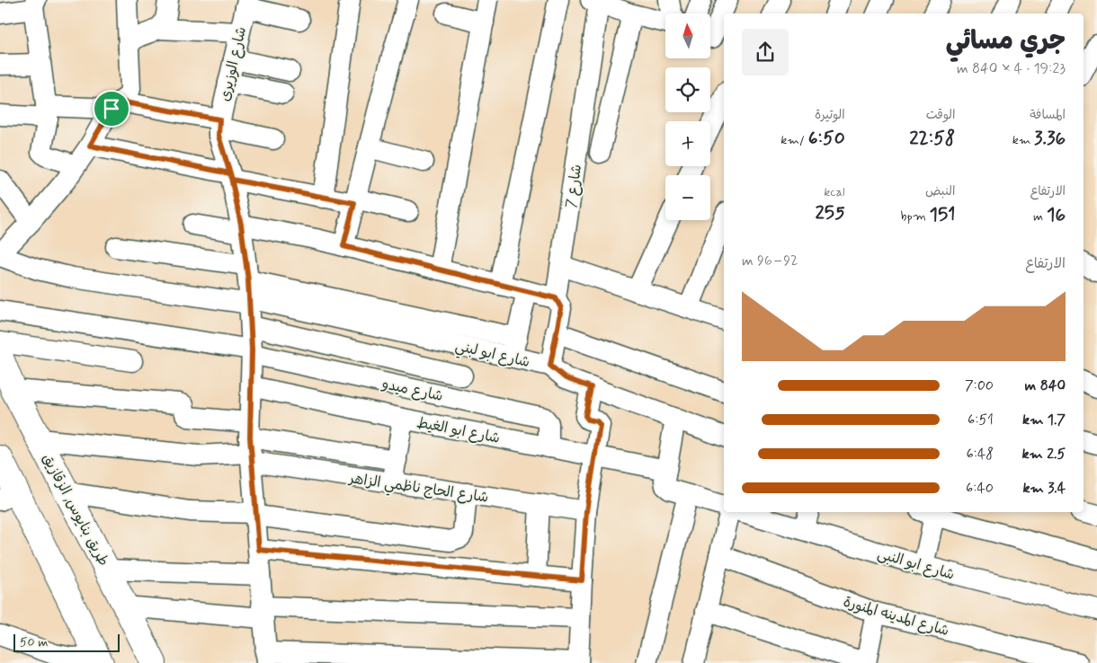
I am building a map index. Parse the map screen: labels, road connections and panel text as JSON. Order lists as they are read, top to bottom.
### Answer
{
  "streets": {
    "main road": ["طريق بنايوس, الزقازيق"],
    "street": [
      "شارع الوزيرى",
      "شارع 7",
      "شارع ابو لبني",
      "شارع ميدو",
      "شارع ابو الغيط",
      "شارع الحاج ناظمي الزاهر",
      "شارع ابو النبى",
      "شارع المدينه المنورة"
    ]
  },
  "crossings": [
    ["شارع الوزيرى", "شارع ابو لبني"],
    ["شارع الوزيرى", "شارع ميدو"],
    ["شارع الوزيرى", "شارع ابو الغيط"],
    ["شارع الوزيرى", "شارع الحاج ناظمي الزاهر"],
    ["شارع 7", "شارع ابو لبني"],
    ["شارع ميدو", "شارع ابو الغيط"]
  ],
  "scale_bar": "50 m",
  "north": "top",
  "page": {
    "map_buttons": ["+", "−"],
    "heading": ["جري مسائي", "19:23 · 4 × 840 m"],
    "stats": [
      ["المسافة", "3.36 km"],
      ["الوقت", "22:58"],
      ["الوتيرة", "6:50 /km"],
      ["الارتفاع", "16 m"],
      ["النبض", "151 bpm"],
      ["kcal", "255"]
    ],
    "chart": ["الارتفاع", "92–96 m"],
    "list": [
      {
        "name": "840 m",
        "note": "7:00"
      },
      {
        "name": "1.7 km",
        "note": "6:51"
      },
      {
        "name": "2.5 km",
        "note": "6:48"
      },
      {
        "name": "3.4 km",
        "note": "6:40"
      }
    ],
    "scale": "50 m"
  }
}
